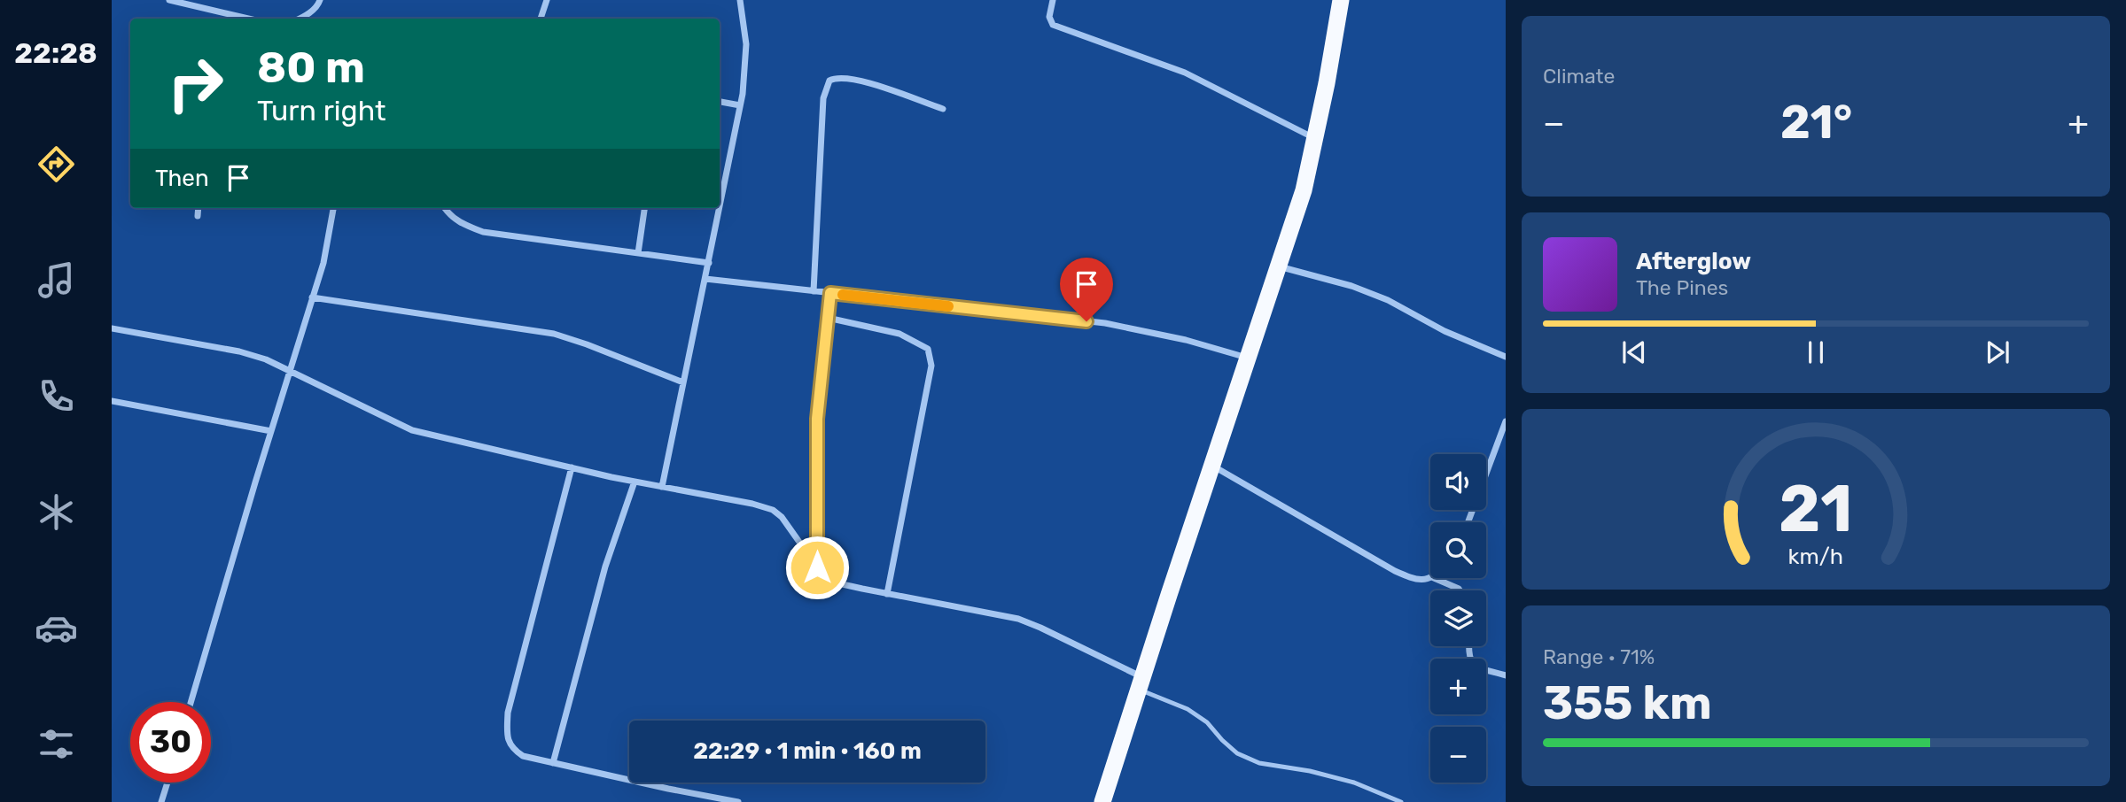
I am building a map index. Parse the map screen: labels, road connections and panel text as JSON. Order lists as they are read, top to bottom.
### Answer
{
  "page": {
    "tabs": "22:28",
    "tile": [
      "Climate",
      ["Range · 71%", "355 km"]
    ],
    "turn": ["80 m", "Turn right"],
    "heat": ["−", "21°", "+"],
    "then": "Then",
    "song": ["Afterglow", "The Pines"],
    "map_buttons": ["+", "−"],
    "limit": "30",
    "trip": "22:29 · 1 min · 160 m",
    "gauge": ["21", "km/h"]
  }
}
